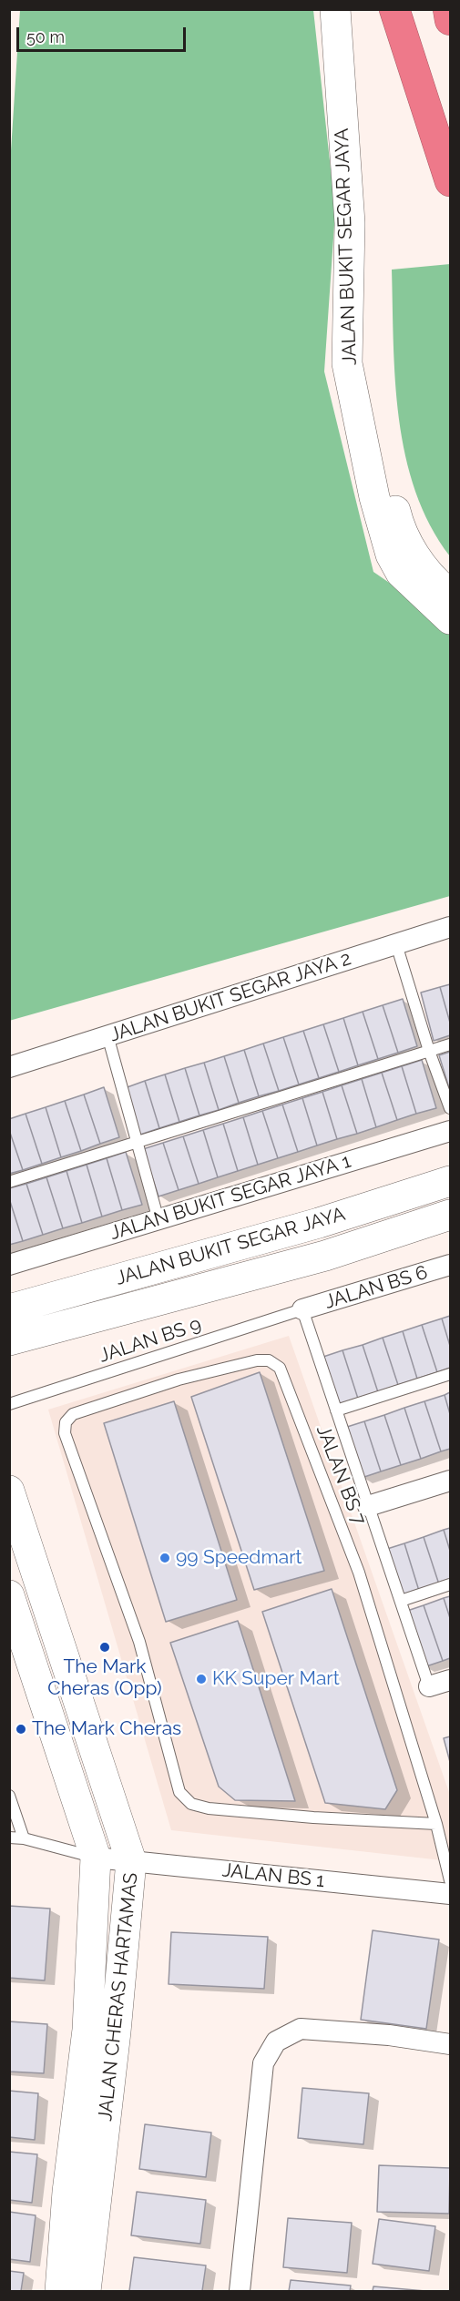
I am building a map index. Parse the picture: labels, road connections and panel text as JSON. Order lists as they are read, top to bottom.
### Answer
{
  "streets": {
    "street": [
      "JALAN BUKIT SEGAR JAYA",
      "JALAN BUKIT SEGAR JAYA 2",
      "JALAN BUKIT SEGAR JAYA 1",
      "JALAN BS 6",
      "JALAN BS 1",
      "JALAN CHERAS HARTAMAS"
    ],
    "lane": ["JALAN BS 9", "JALAN BS 7"]
  },
  "crossings": [
    ["JALAN BS 6", "JALAN BS 9"],
    ["JALAN BS 1", "JALAN CHERAS HARTAMAS"]
  ],
  "places": [
    "99 Speedmart",
    "The Mark Cheras (Opp)",
    "KK Super Mart",
    "The Mark Cheras"
  ],
  "scale_bar": "50 m"
}
